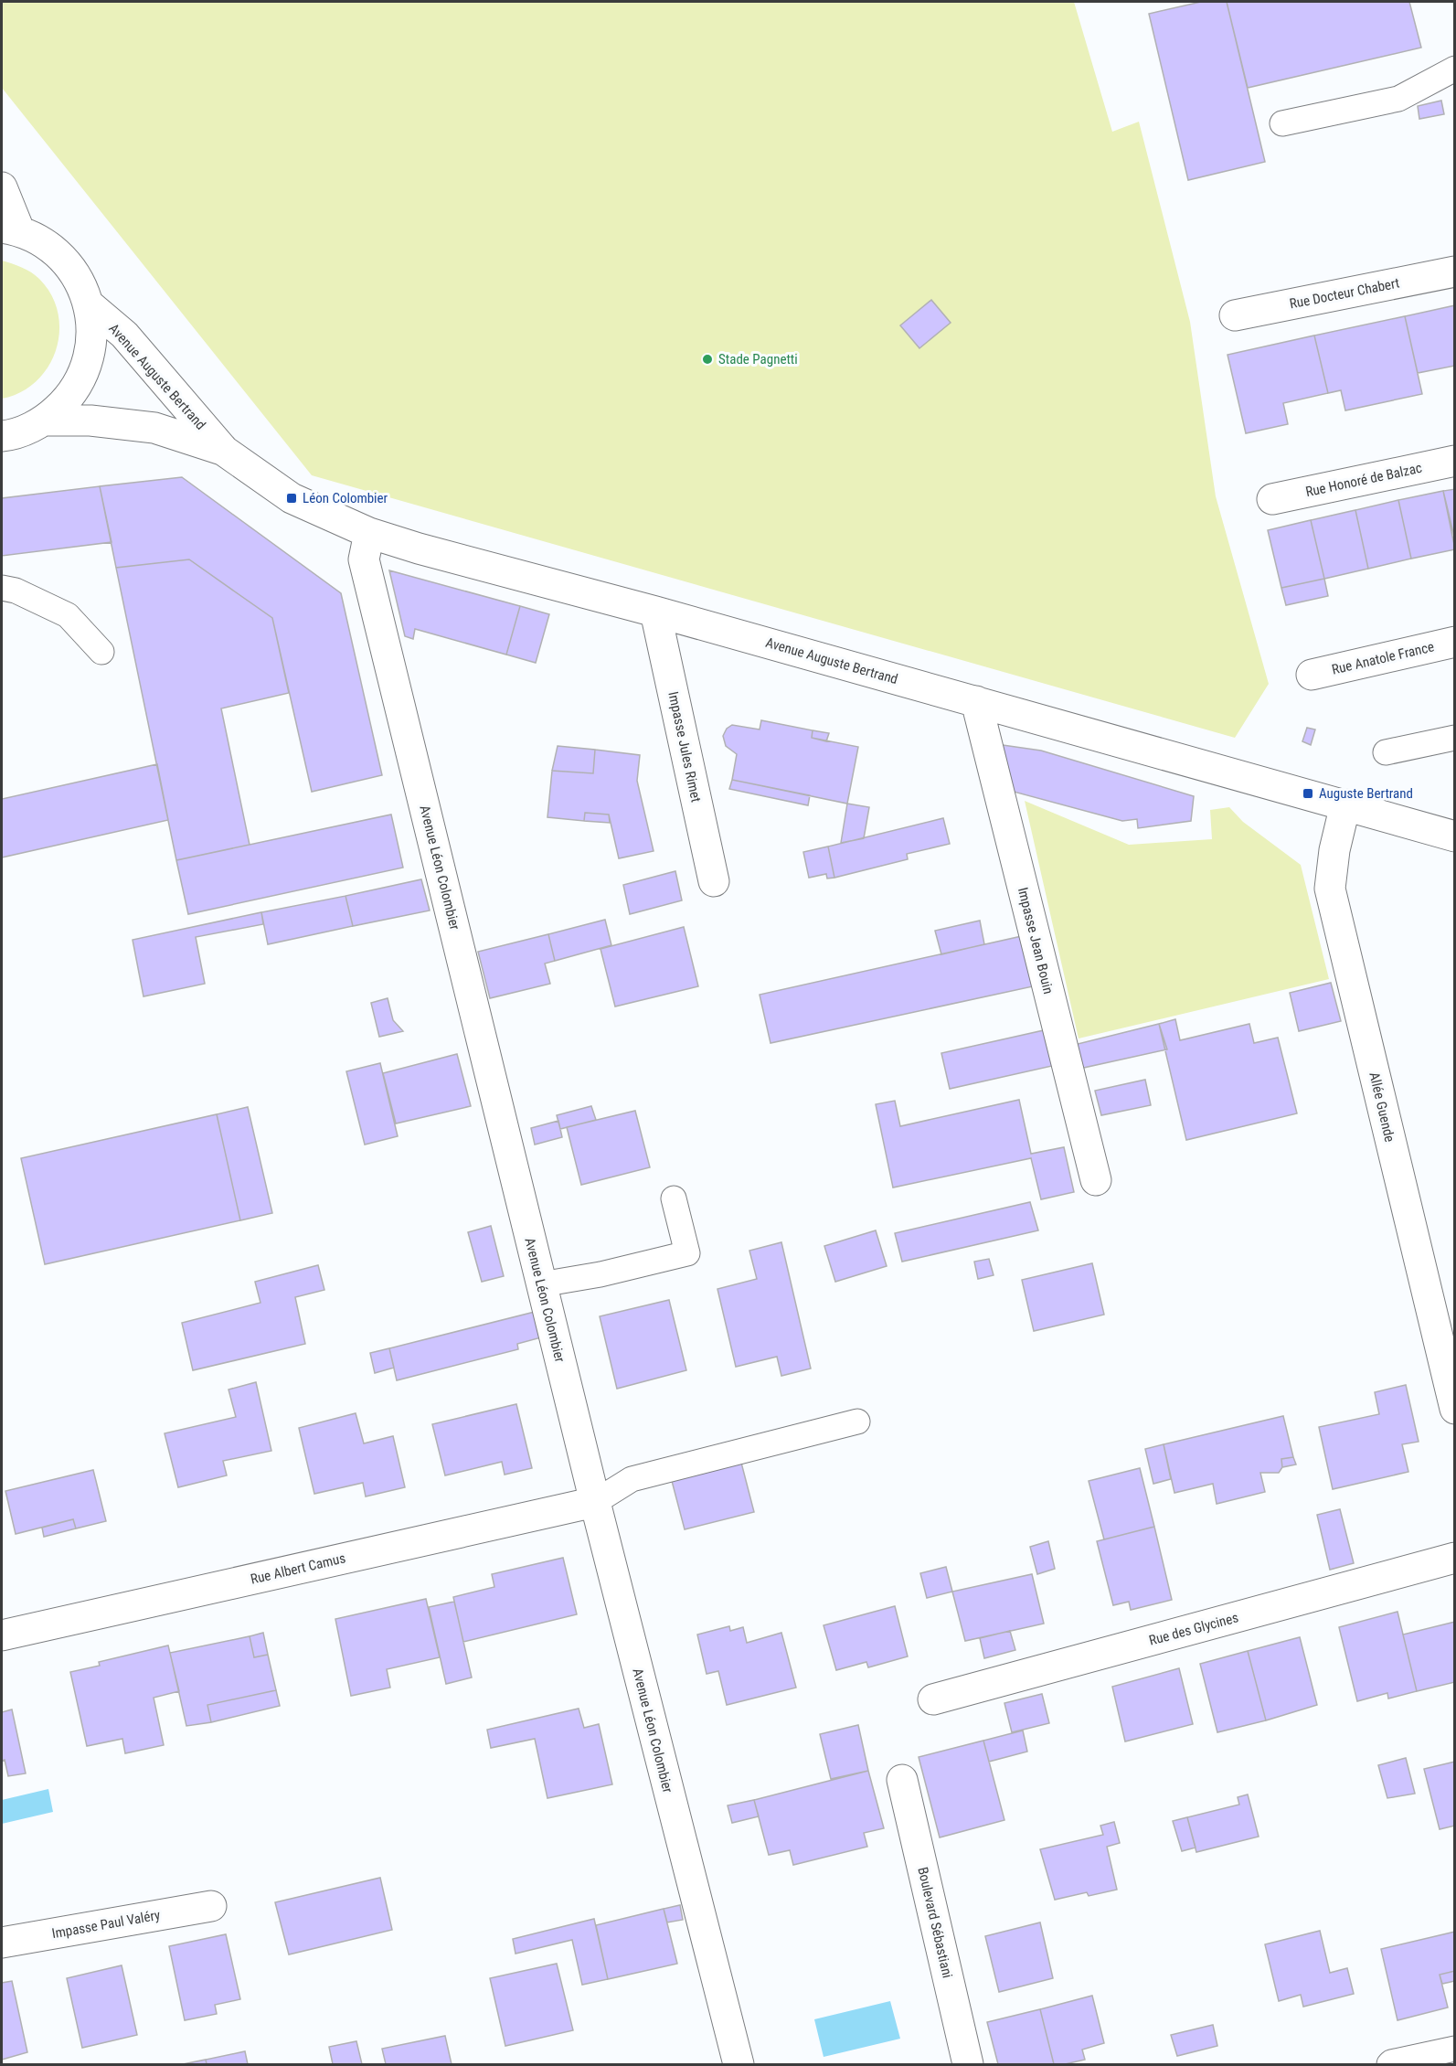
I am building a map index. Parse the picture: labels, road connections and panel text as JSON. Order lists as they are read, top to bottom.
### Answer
{
  "streets": {
    "street": [
      "Rue Docteur Chabert",
      "Avenue Auguste Bertrand",
      "Rue Honoré de Balzac",
      "Rue Anatole France",
      "Impasse Jules Rimet",
      "Avenue Léon Colombier",
      "Impasse Jean Bouin",
      "Allée Guende",
      "Rue Albert Camus",
      "Rue des Glycines",
      "Boulevard Sébastiani",
      "Impasse Paul Valéry"
    ]
  },
  "crossings": [
    ["Avenue Auguste Bertrand", "Impasse Jules Rimet"],
    ["Avenue Auguste Bertrand", "Avenue Léon Colombier"],
    ["Avenue Auguste Bertrand", "Impasse Jean Bouin"],
    ["Avenue Auguste Bertrand", "Allée Guende"],
    ["Avenue Léon Colombier", "Rue Albert Camus"]
  ],
  "places": {
    "other": ["Stade Pagnetti"],
    "transit": ["Léon Colombier", "Auguste Bertrand"]
  }
}
